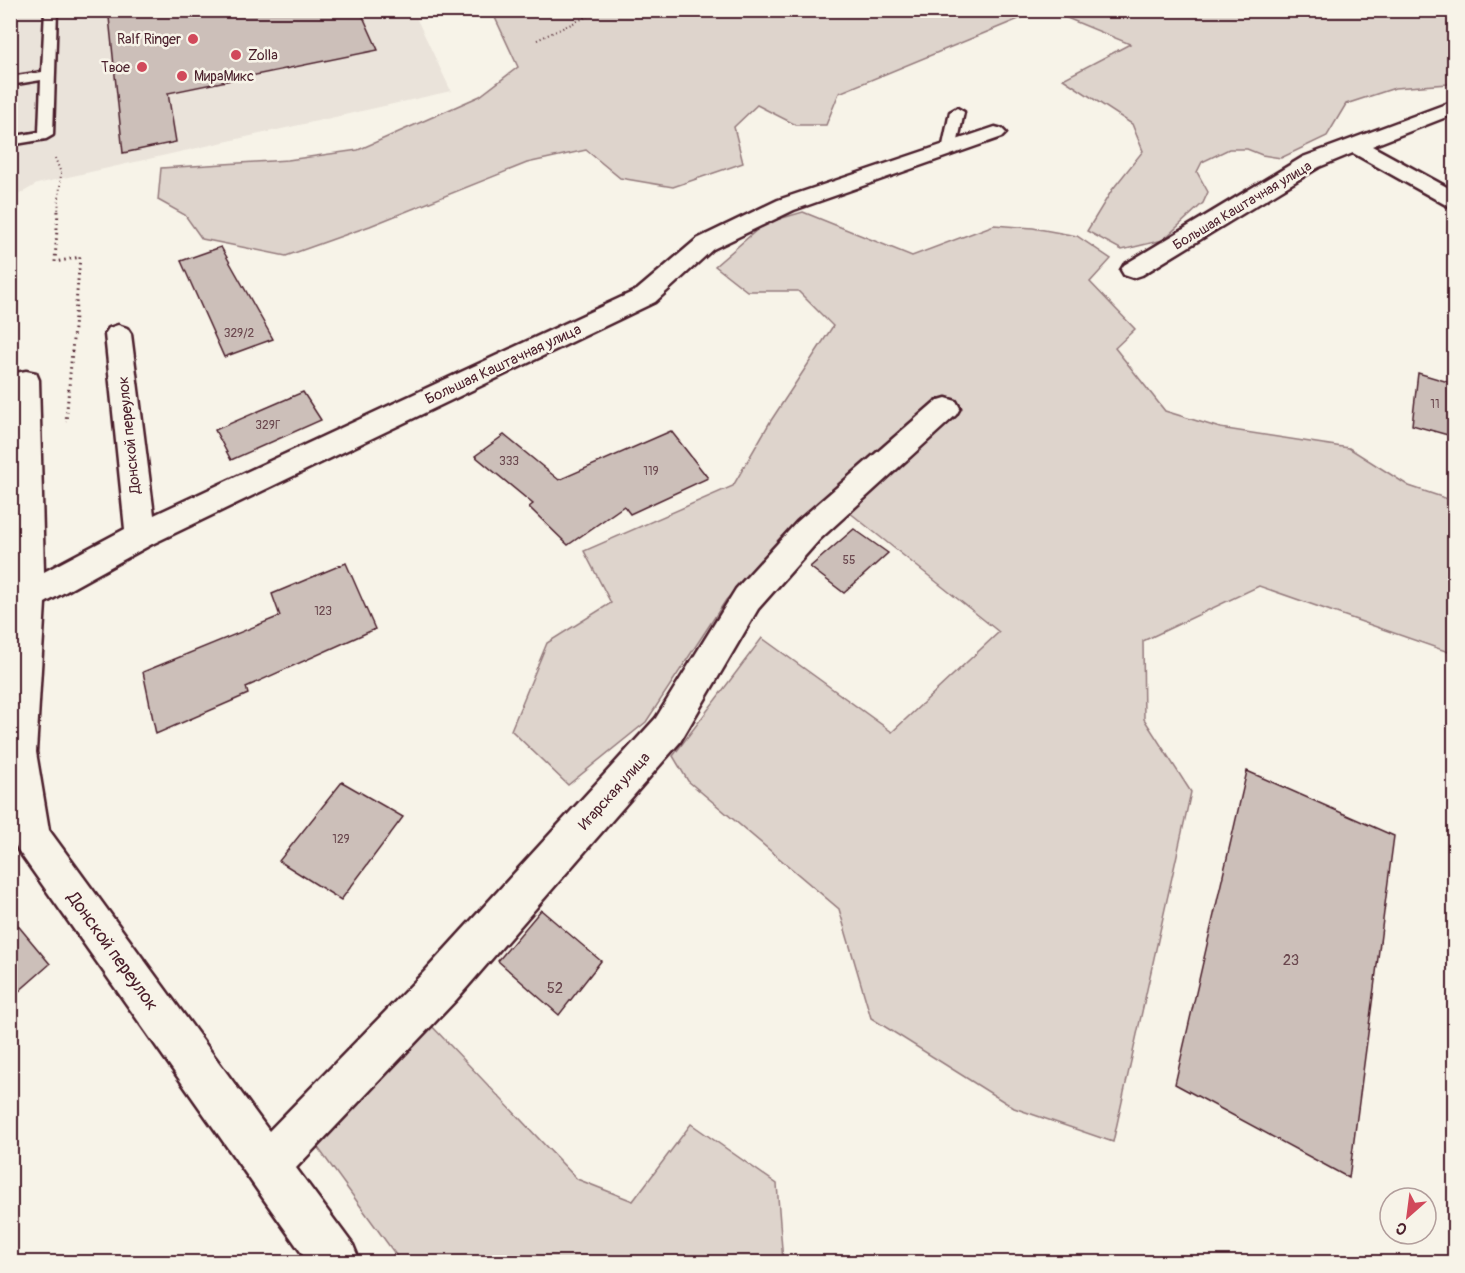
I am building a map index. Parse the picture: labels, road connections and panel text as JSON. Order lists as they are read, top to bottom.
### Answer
{
  "streets": {
    "street": ["Большая Каштачная улица", "Донской переулок", "Игарская улица"]
  },
  "crossings": [
    ["Большая Каштачная улица", "Донской переулок"],
    ["Донской переулок", "Игарская улица"]
  ],
  "places": [
    "Ralf Ringer",
    "Zolla",
    "Твое",
    "МираМикс"
  ],
  "house_numbers": [
    "329/2",
    "11",
    "329Г",
    "333",
    "119",
    "55",
    "123",
    "129",
    "23",
    "52"
  ],
  "north": "bottom left"
}
